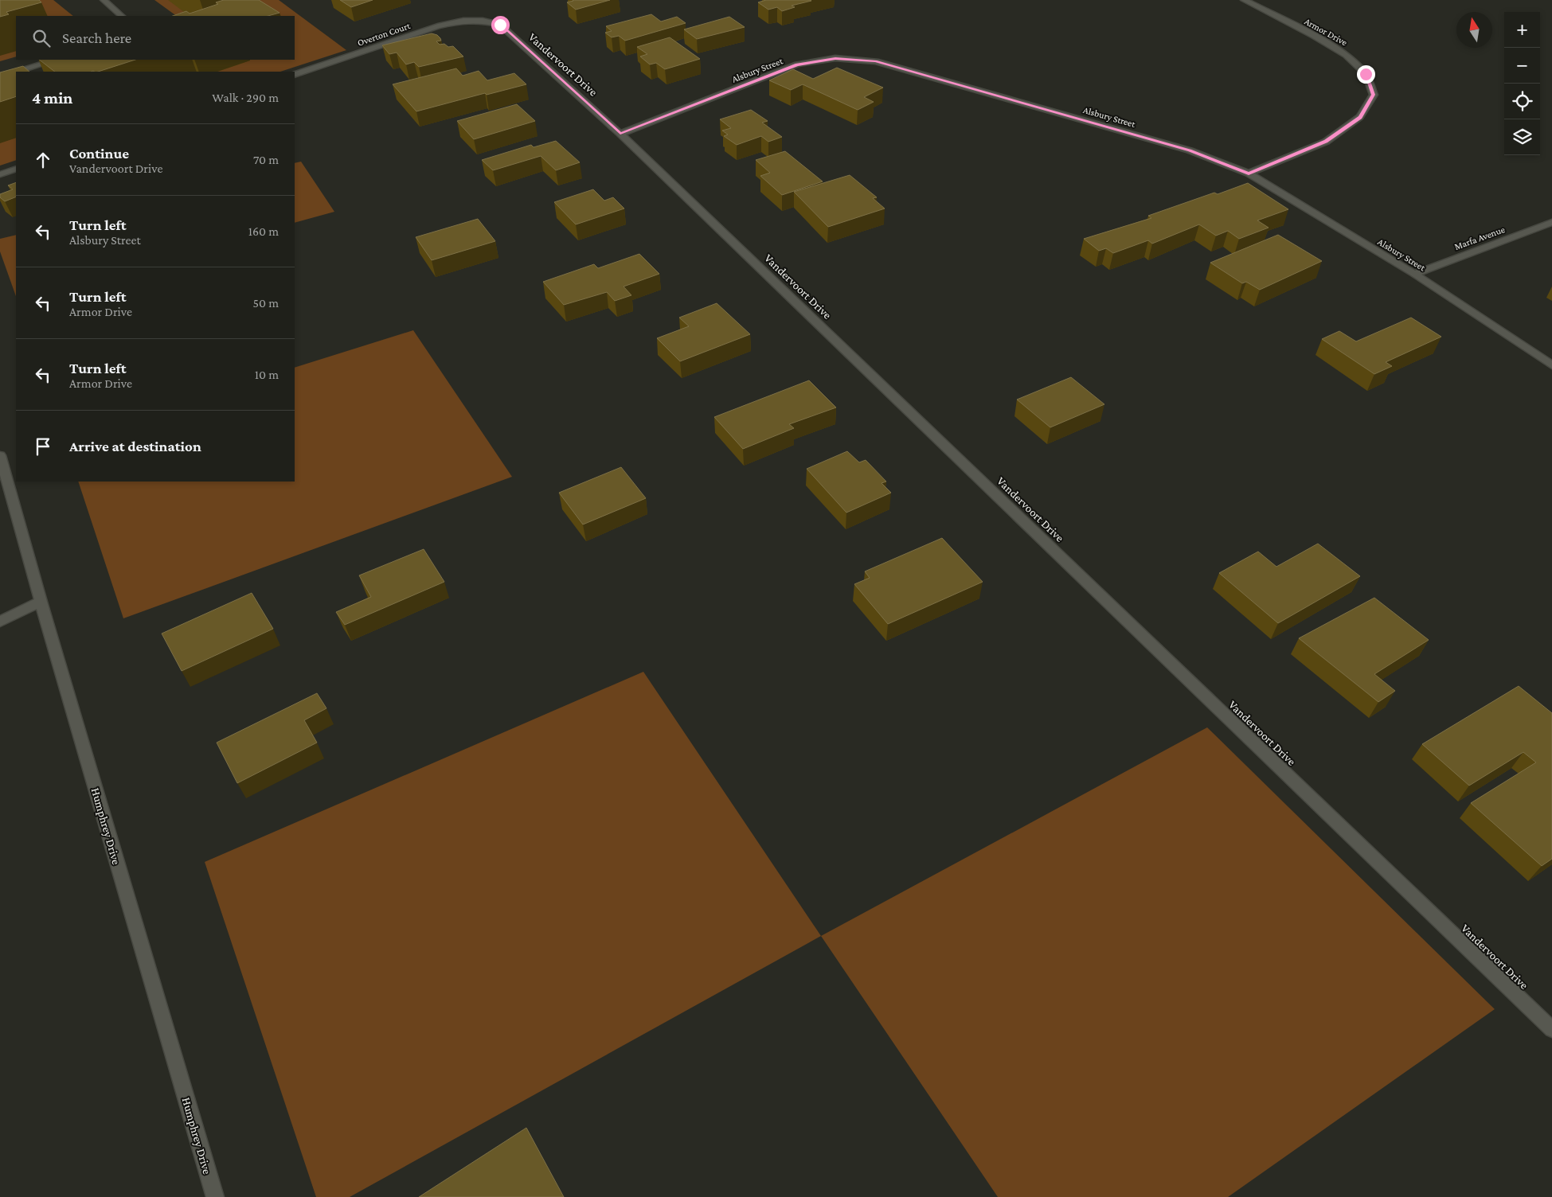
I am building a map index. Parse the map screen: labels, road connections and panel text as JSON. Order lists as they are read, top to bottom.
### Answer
{
  "streets": {
    "street": [
      "Armor Drive",
      "Overton Court",
      "Vandervoort Drive",
      "Alsbury Street",
      "Marfa Avenue",
      "Humphrey Drive"
    ]
  },
  "crossings": [
    ["Armor Drive", "Alsbury Street"],
    ["Overton Court", "Vandervoort Drive"],
    ["Vandervoort Drive", "Alsbury Street"],
    ["Alsbury Street", "Marfa Avenue"]
  ],
  "north": "top",
  "page": {
    "map_buttons": ["+", "−"],
    "search": "Search here",
    "heading": ["4 min", "Walk · 290 m"],
    "list": [
      ["Continue", "Vandervoort Drive", "70 m"],
      ["Turn left", "Alsbury Street", "160 m"],
      ["Turn left", "Armor Drive", "50 m"],
      ["Turn left", "Armor Drive", "10 m"],
      "Arrive at destination"
    ]
  }
}
